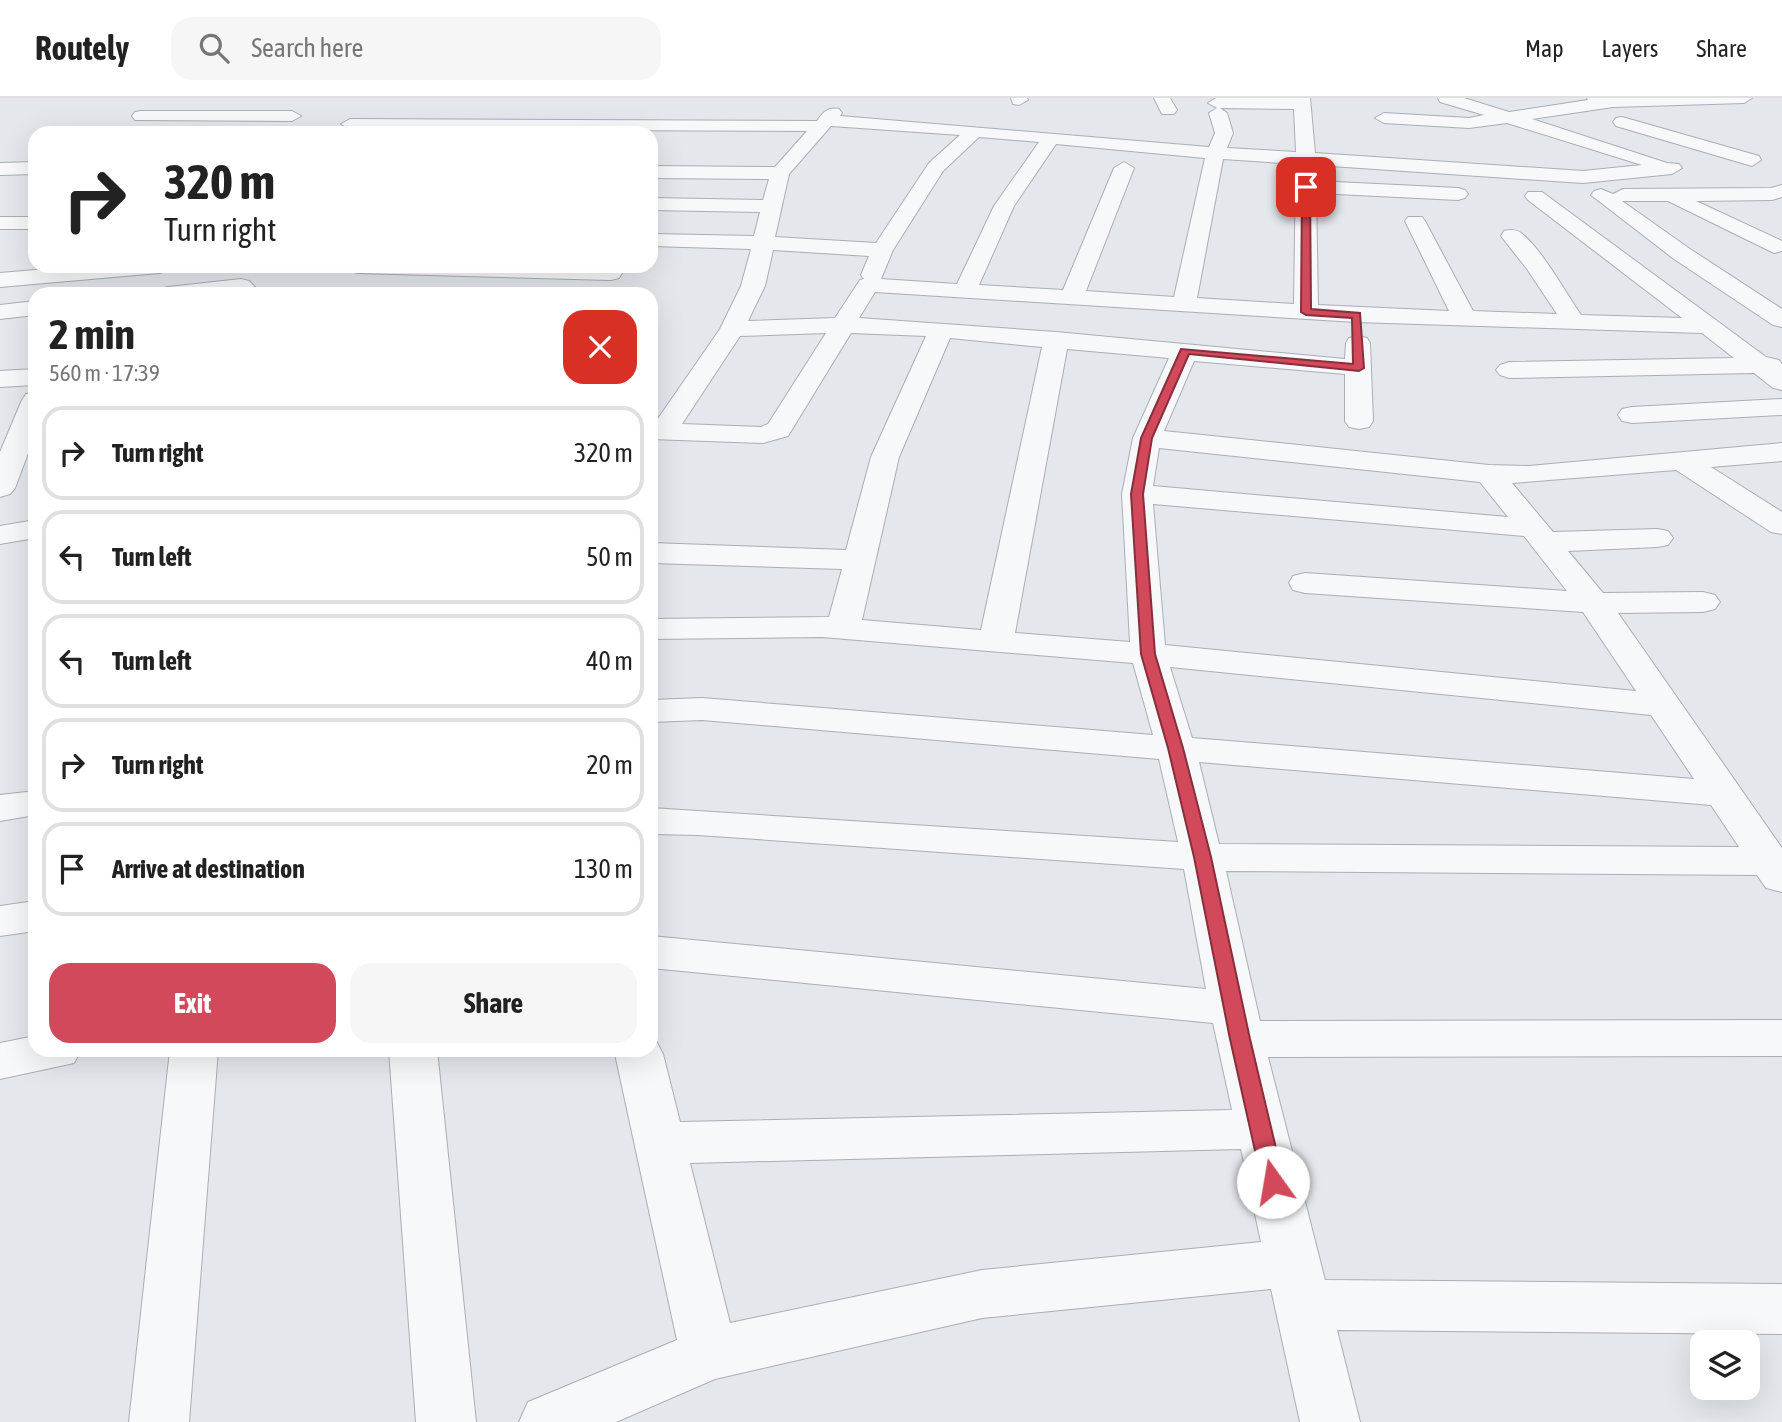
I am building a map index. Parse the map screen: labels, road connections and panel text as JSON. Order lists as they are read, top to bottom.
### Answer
{
  "page": {
    "header": "Routely",
    "search": "Search here",
    "nav": ["Map", "Layers", "Share"],
    "turn": ["320 m", "Turn right"],
    "heading": ["2 min", "560 m · 17:39"],
    "list": [
      {
        "name": "Turn right",
        "value": "320 m"
      },
      {
        "name": "Turn left",
        "value": "50 m"
      },
      {
        "name": "Turn left",
        "value": "40 m"
      },
      {
        "name": "Turn right",
        "value": "20 m"
      },
      {
        "name": "Arrive at destination",
        "value": "130 m"
      }
    ],
    "buttons": ["Exit", "Share"]
  }
}
